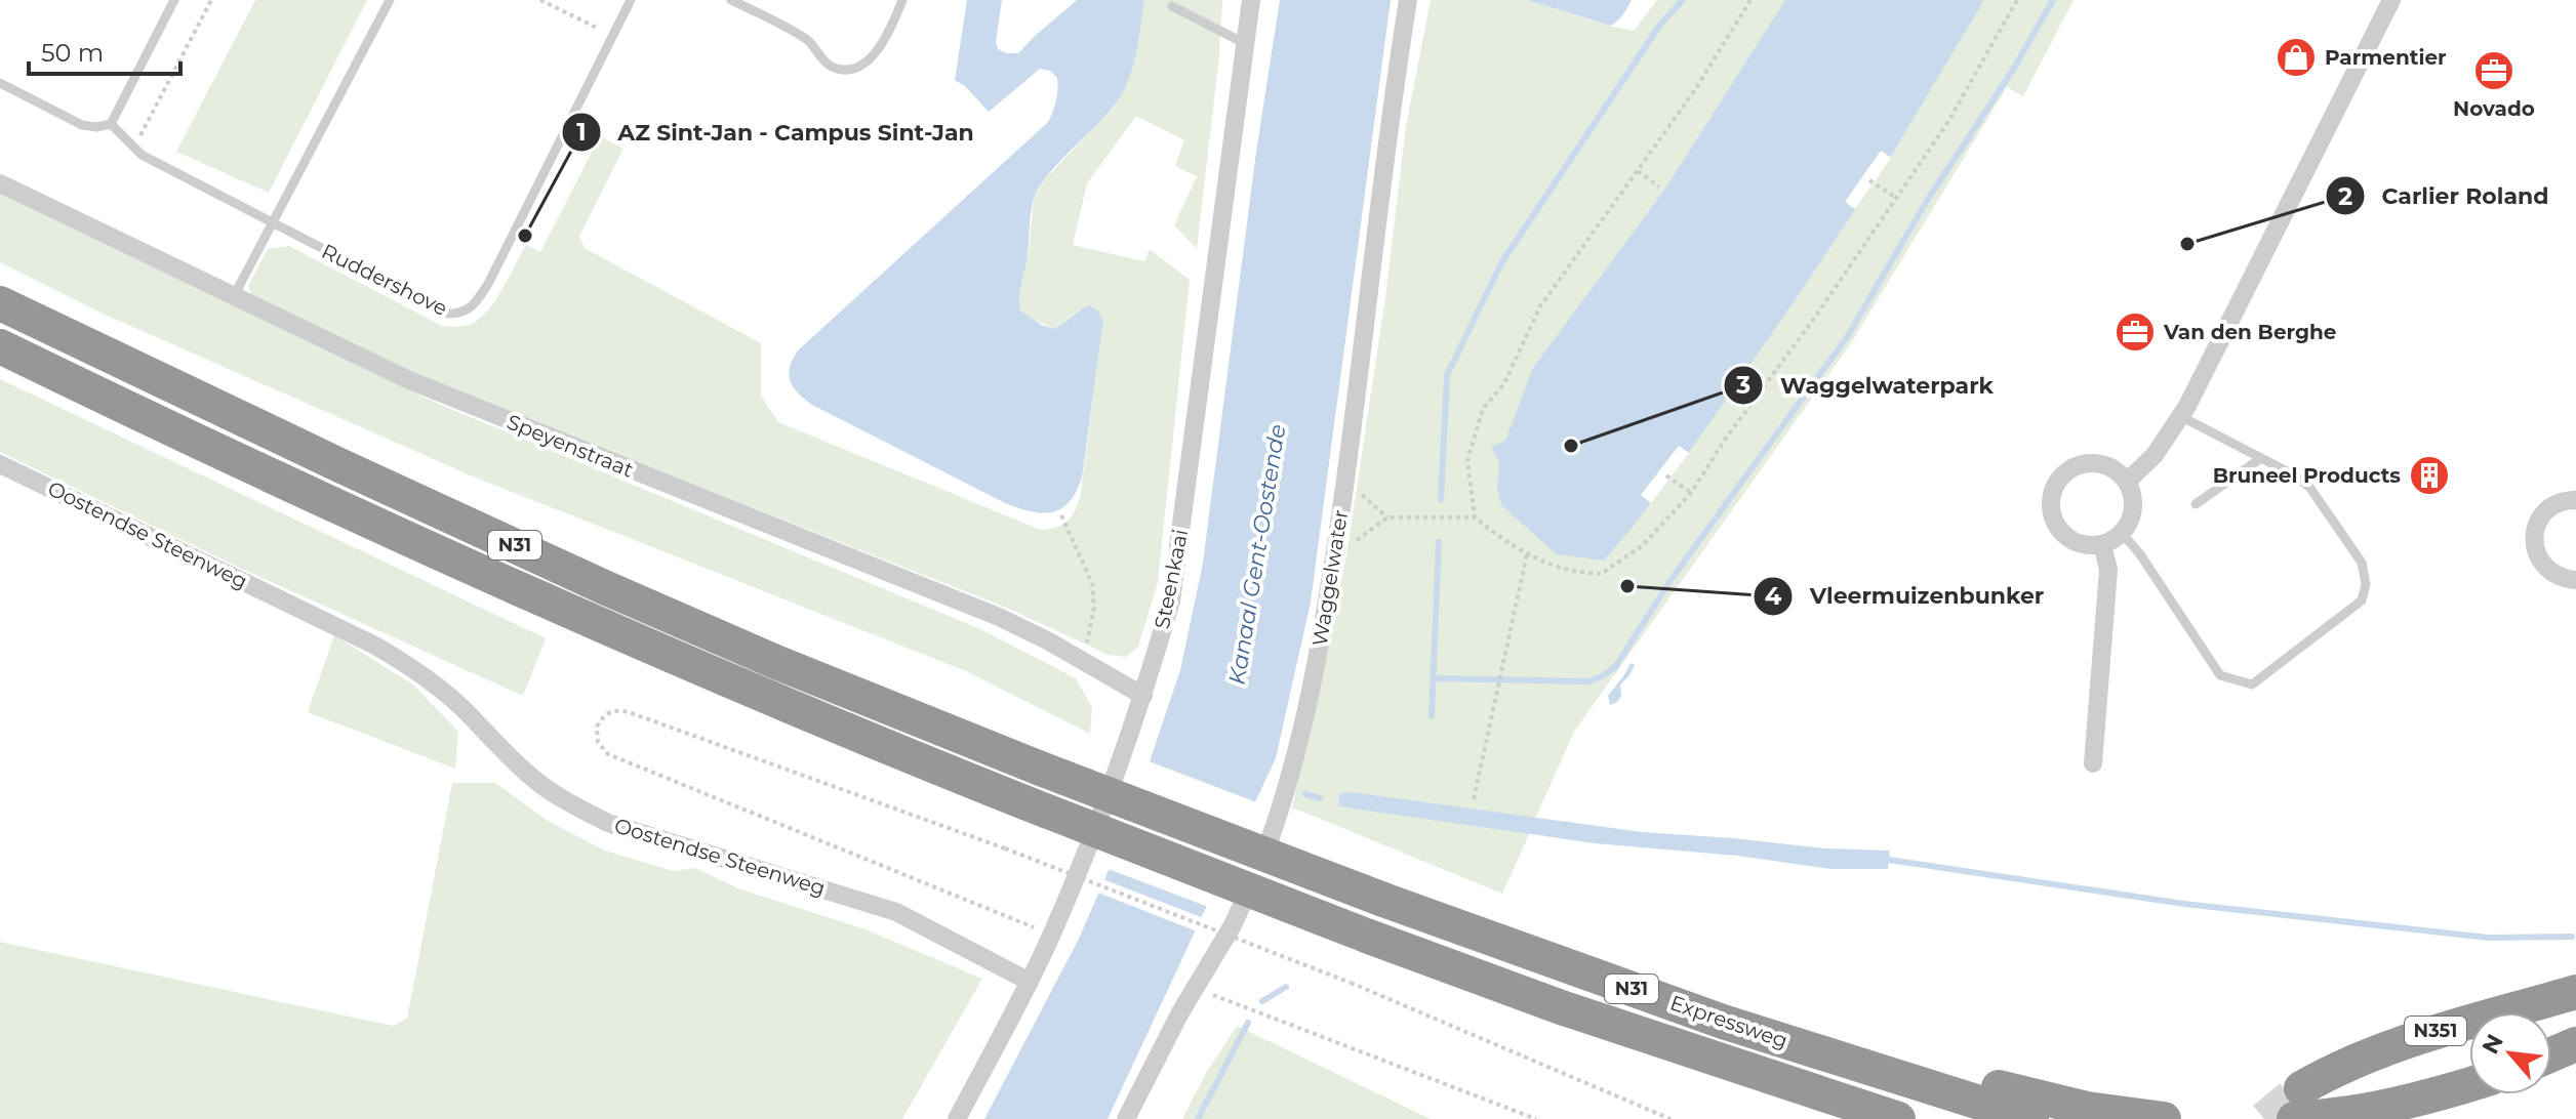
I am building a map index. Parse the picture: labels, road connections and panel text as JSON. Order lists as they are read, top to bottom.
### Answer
{
  "streets": {
    "highway": ["N31", "Expressweg", "N351"],
    "street": [
      "Speyenstraat",
      "Oostendse Steenweg",
      "Waggelwater",
      "Steenkaai"
    ],
    "lane": ["Ruddershove"]
  },
  "crossings": [
    ["Speyenstraat", "Steenkaai"],
    ["Oostendse Steenweg", "Steenkaai"]
  ],
  "water": ["Kanaal Gent-Oostende"],
  "places": {
    "shop": ["Parmentier"],
    "office": ["Novado", "Van den Berghe"],
    "other": [
      "AZ Sint-Jan - Campus Sint-Jan",
      "Carlier Roland",
      "Waggelwaterpark",
      "Vleermuizenbunker"
    ],
    "building": ["Bruneel Products"]
  },
  "scale_bar": "50 m",
  "north": "top left"
}
